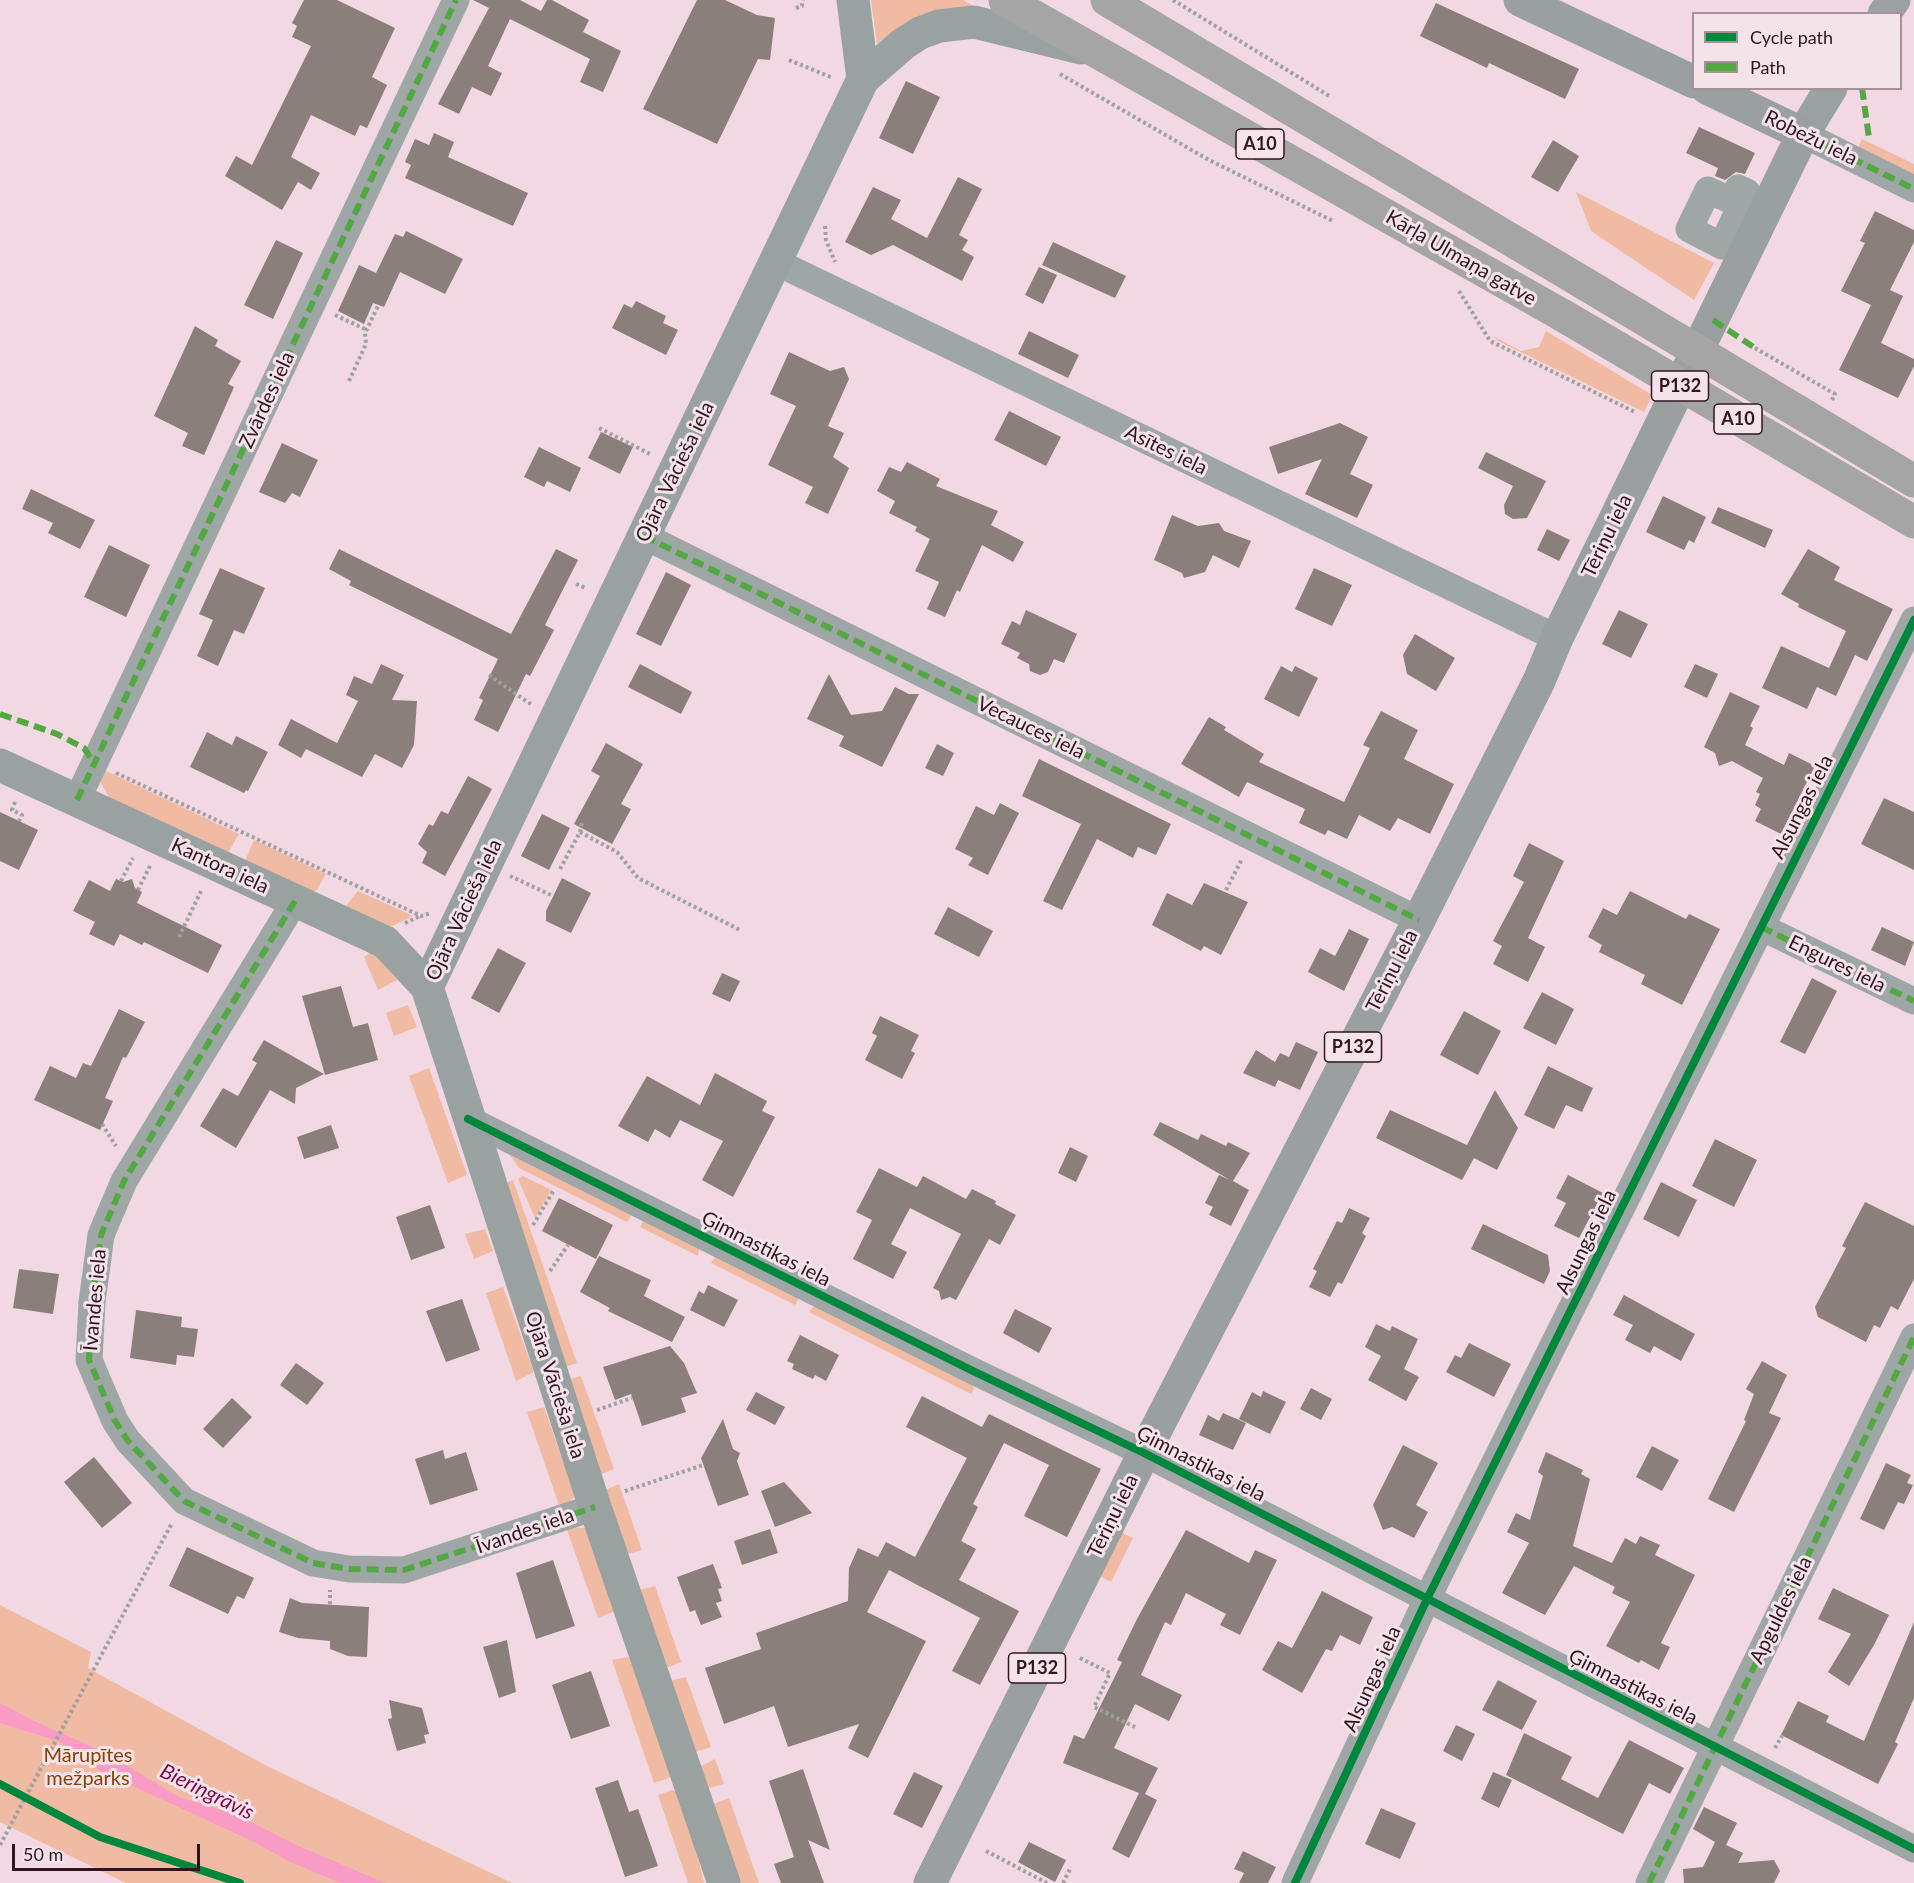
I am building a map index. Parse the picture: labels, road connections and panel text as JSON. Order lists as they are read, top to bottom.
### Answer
{
  "streets": {
    "highway": ["A10", "Kārļa Ulmaņa gatve"],
    "main road": [
      "Robežu iela",
      "P132",
      "Ojāra Vācieša iela",
      "Tēriņu iela",
      "Kantora iela"
    ],
    "street": [
      "Zvārdes iela",
      "Asītes iela",
      "Vecauces iela",
      "Alsungas iela",
      "Engures iela",
      "Ģimnastikas iela",
      "Īvandes iela",
      "Apguldes iela"
    ]
  },
  "crossings": [
    ["Robežu iela", "Tēriņu iela"],
    ["Kārļa Ulmaņa gatve", "Ojāra Vācieša iela"],
    ["Zvārdes iela", "Kantora iela"],
    ["Asītes iela", "Ojāra Vācieša iela"],
    ["Asītes iela", "Tēriņu iela"],
    ["Ojāra Vācieša iela", "Vecauces iela"],
    ["Ojāra Vācieša iela", "Kantora iela"],
    ["Ojāra Vācieša iela", "Ģimnastikas iela"],
    ["Ojāra Vācieša iela", "Īvandes iela"],
    ["Tēriņu iela", "Vecauces iela"],
    ["Tēriņu iela", "Ģimnastikas iela"],
    ["Alsungas iela", "Engures iela"],
    ["Alsungas iela", "Ģimnastikas iela"],
    ["Kantora iela", "Īvandes iela"],
    ["Ģimnastikas iela", "Apguldes iela"]
  ],
  "water": ["Bieriņgrāvis"],
  "parks": ["Mārupītes mežparks"],
  "legend": ["Cycle path", "Path"],
  "scale_bar": "50 m"
}
